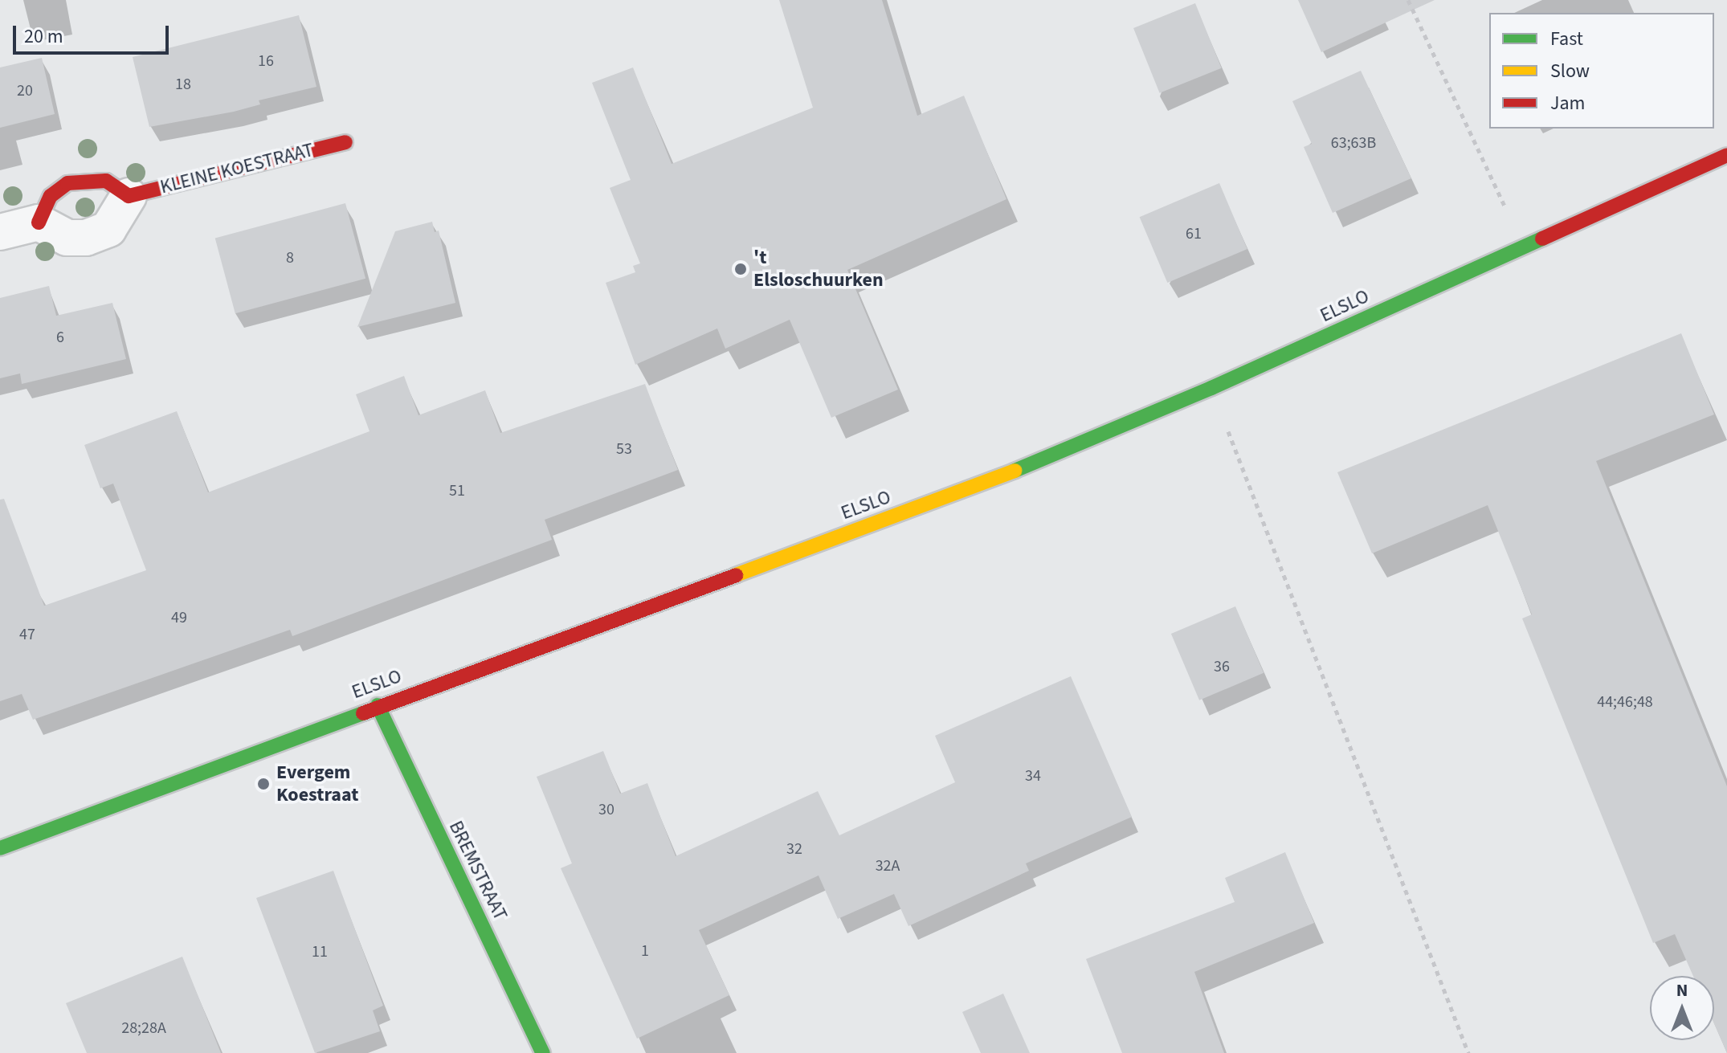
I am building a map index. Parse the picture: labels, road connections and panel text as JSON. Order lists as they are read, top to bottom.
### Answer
{
  "streets": {
    "street": ["KLEINE KOESTRAAT", "ELSLO", "BREMSTRAAT"]
  },
  "crossings": [
    ["ELSLO", "BREMSTRAAT"]
  ],
  "places": ["'t Elsloschuurken", "Evergem Koestraat"],
  "house_numbers": [
    "16",
    "18",
    "20",
    "63;63B",
    "61",
    "8",
    "6",
    "53",
    "51",
    "49",
    "47",
    "36",
    "44;46;48",
    "34",
    "30",
    "32",
    "32A",
    "1",
    "11",
    "28;28A"
  ],
  "legend": ["Fast", "Slow", "Jam"],
  "scale_bar": "20 m",
  "north": "top"
}
